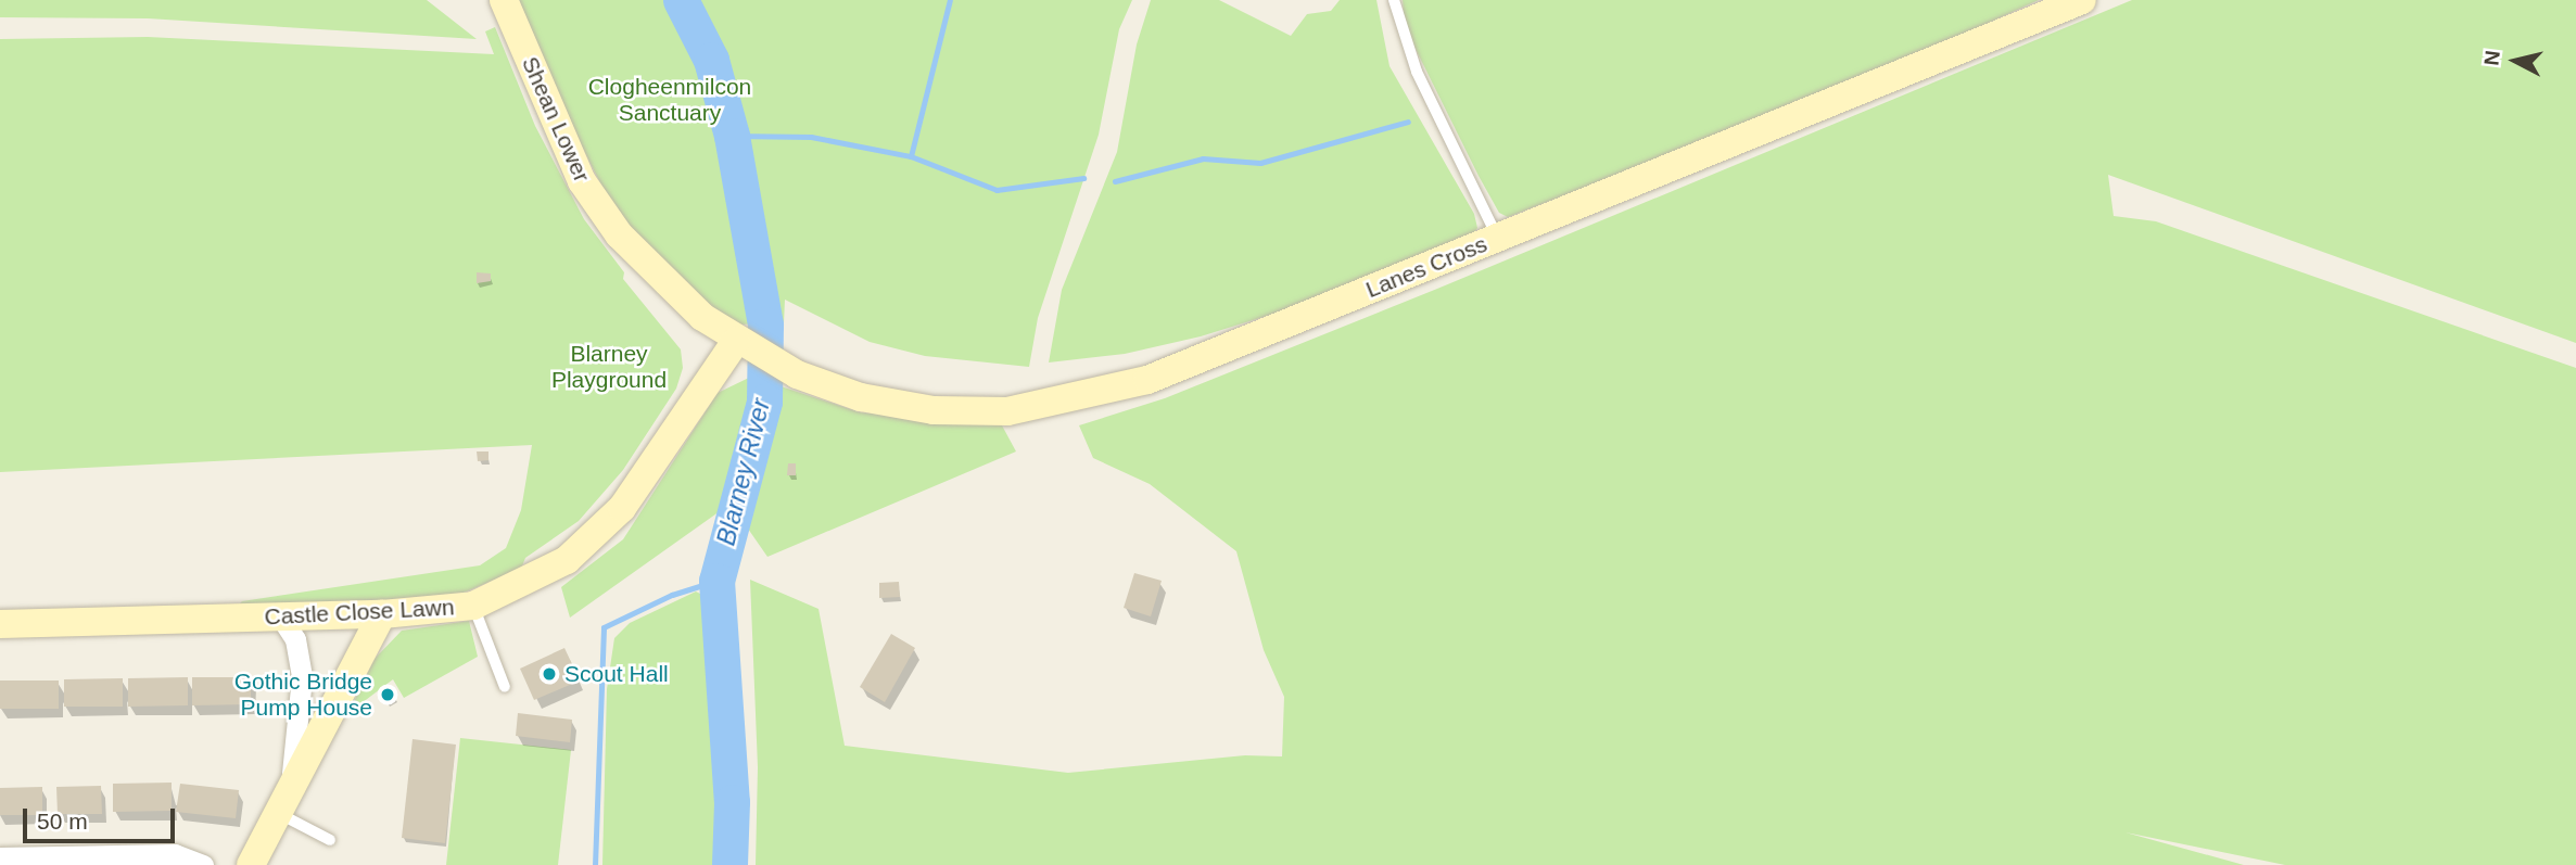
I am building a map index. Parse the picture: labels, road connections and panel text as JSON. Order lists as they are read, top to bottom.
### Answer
{
  "streets": {
    "street": ["Shean Lower", "Lanes Cross", "Castle Close Lawn"]
  },
  "crossings": [
    ["Shean Lower", "Lanes Cross"],
    ["Shean Lower", "Castle Close Lawn"],
    ["Lanes Cross", "Castle Close Lawn"]
  ],
  "water": ["Blarney River"],
  "parks": ["Clogheenmilcon Sanctuary", "Blarney Playground"],
  "places": ["Scout Hall", "Gothic Bridge Pump House"],
  "scale_bar": "50 m",
  "north": "left"
}
